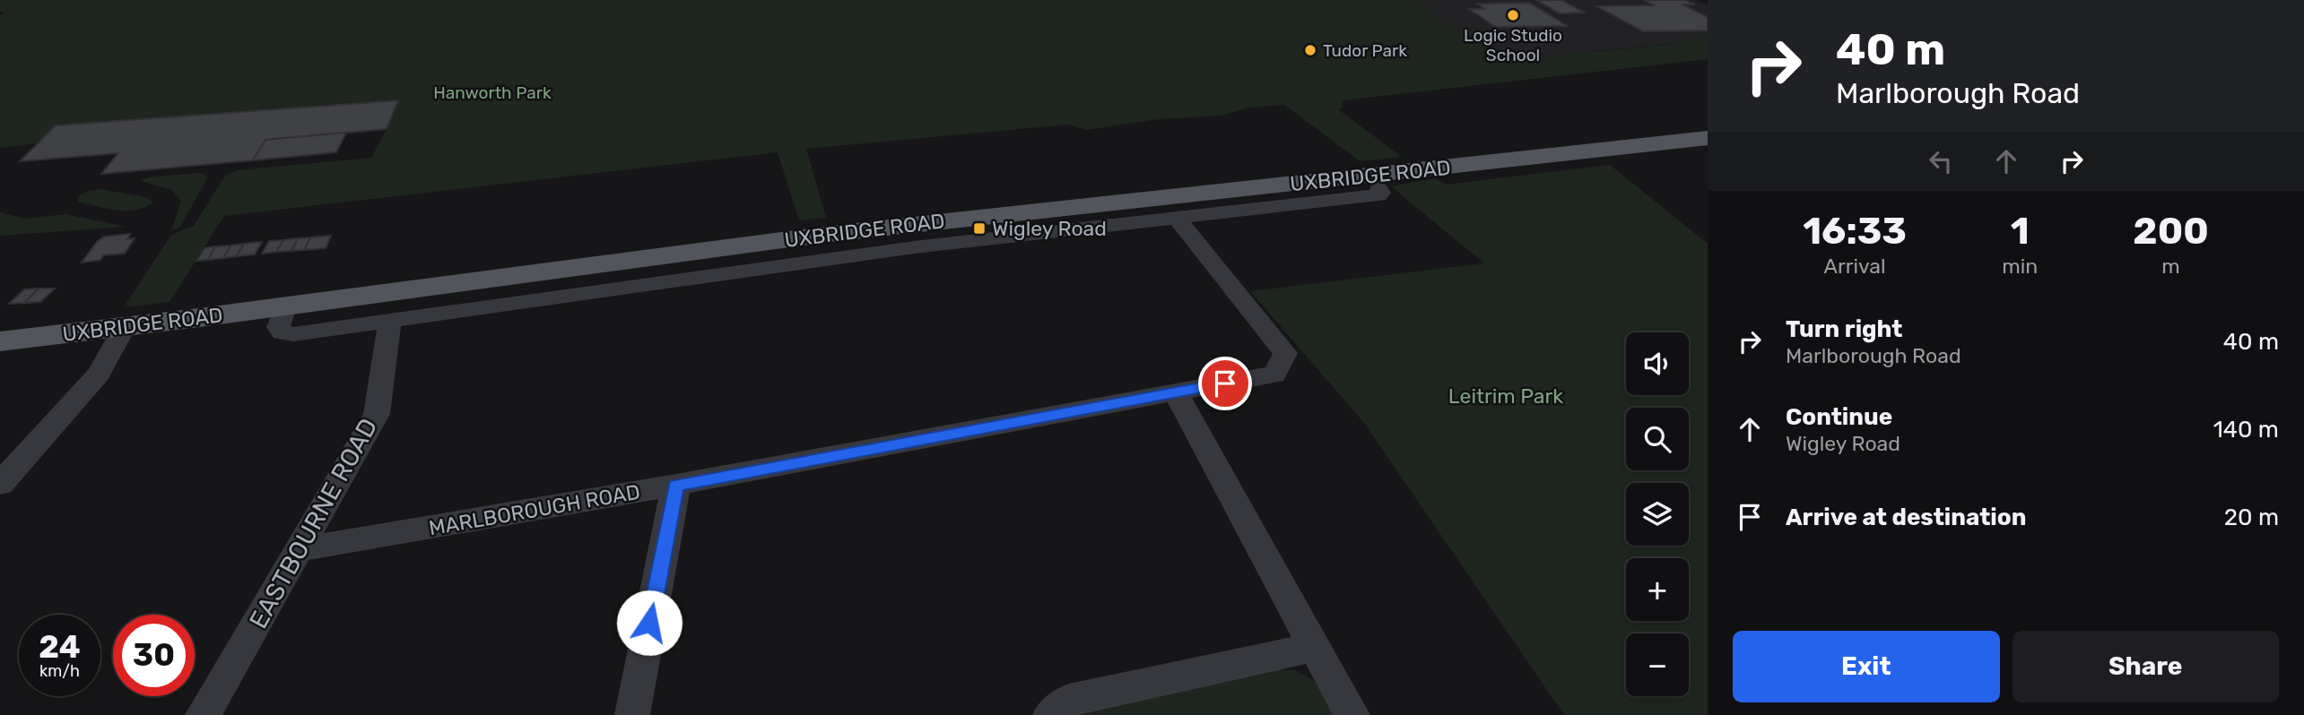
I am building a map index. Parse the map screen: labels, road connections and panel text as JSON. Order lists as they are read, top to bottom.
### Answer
{
  "streets": {
    "main road": ["UXBRIDGE ROAD"],
    "street": ["MARLBOROUGH ROAD", "EASTBOURNE ROAD"]
  },
  "crossings": [
    ["UXBRIDGE ROAD", "EASTBOURNE ROAD"],
    ["MARLBOROUGH ROAD", "EASTBOURNE ROAD"]
  ],
  "parks": ["Hanworth Park", "Leitrim Park"],
  "places": {
    "other": ["Logic Studio School", "Tudor Park"],
    "transit": ["Wigley Road"]
  },
  "page": {
    "turn": ["40 m", "Marlborough Road"],
    "eta": [
      "16:33",
      "Arrival",
      "1",
      "min",
      "200",
      "m"
    ],
    "list": [
      {
        "name": "Turn right",
        "note": "Marlborough Road",
        "value": "40 m"
      },
      {
        "name": "Continue",
        "note": "Wigley Road",
        "value": "140 m"
      },
      {
        "name": "Arrive at destination",
        "value": "20 m"
      }
    ],
    "map_buttons": ["+", "−"],
    "speed": "24 km/h",
    "limit": "30",
    "buttons": ["Exit", "Share"]
  }
}
